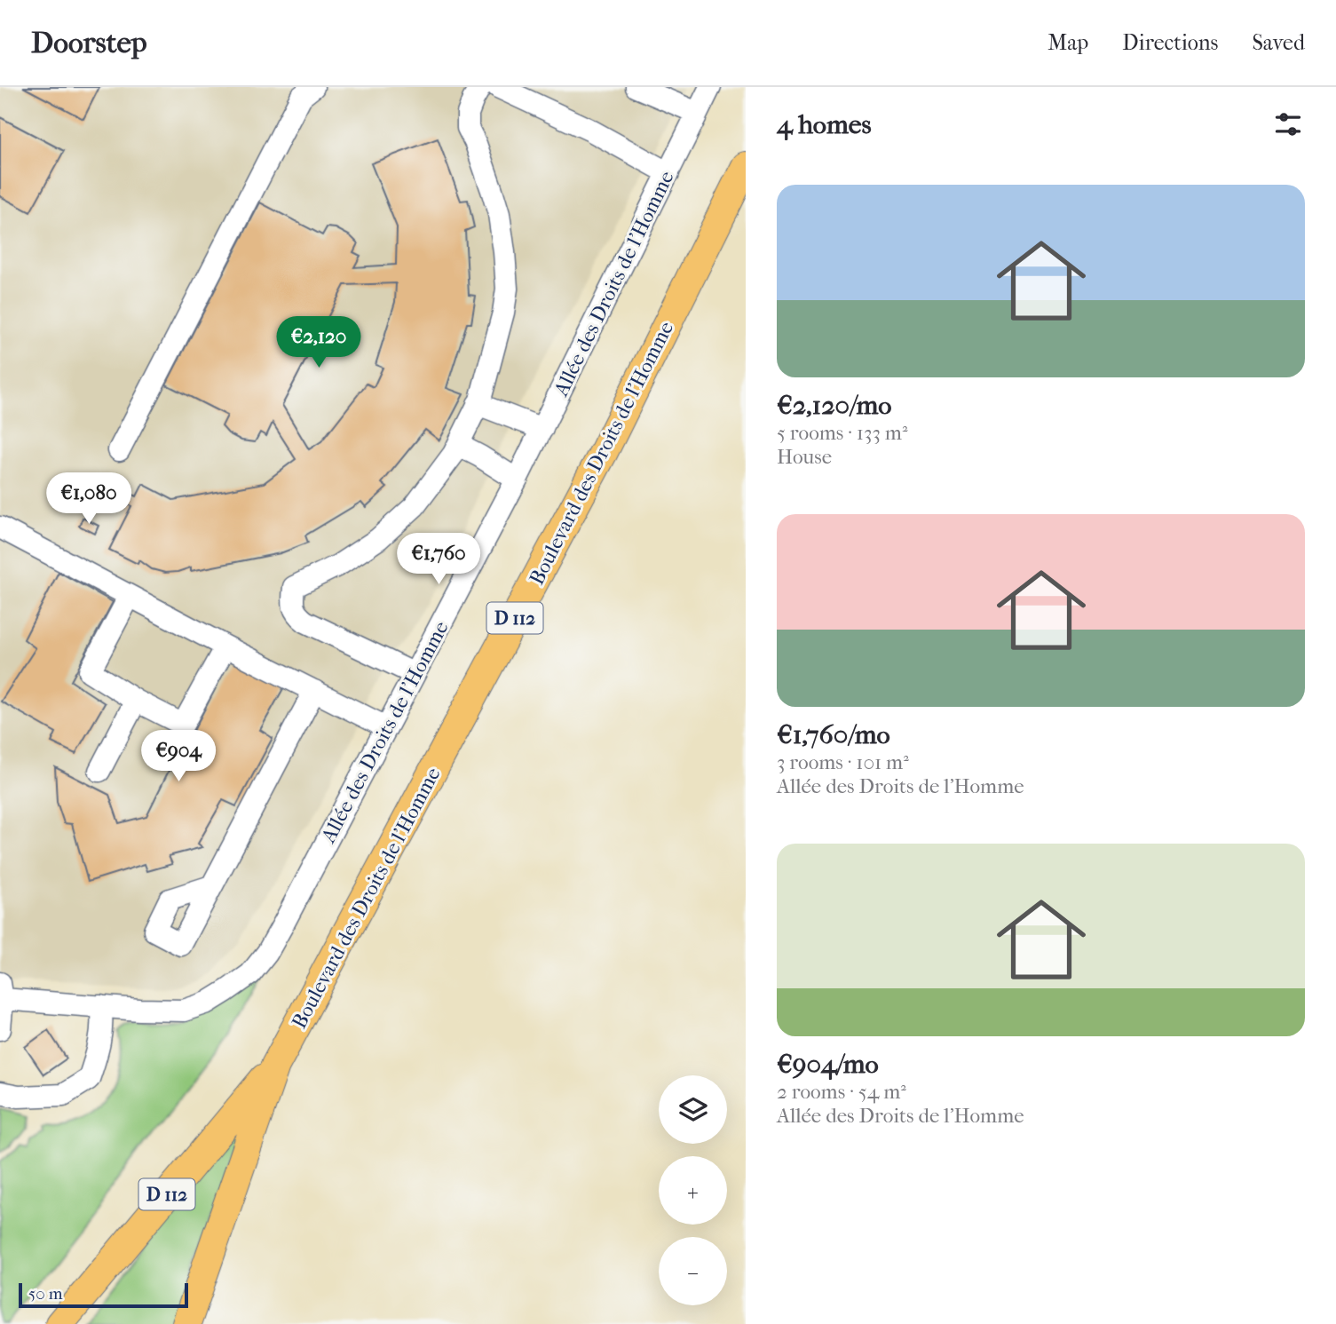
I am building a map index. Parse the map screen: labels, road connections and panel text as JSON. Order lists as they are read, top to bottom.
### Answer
{
  "streets": {
    "main road": ["Boulevard des Droits de l'Homme", "D 112"],
    "street": ["Allée des Droits de l'Homme"]
  },
  "scale_bar": "50 m",
  "page": {
    "header": "Doorstep",
    "nav": ["Map", "Directions", "Saved"],
    "heading": "4 homes",
    "list": [
      {
        "name": "€2,120/mo",
        "note": "5 rooms · 133 m² · House"
      },
      {
        "name": "€1,760/mo",
        "note": "3 rooms · 101 m² · Allée des Droits de l'Homme"
      },
      {
        "name": "€904/mo",
        "note": "2 rooms · 54 m² · Allée des Droits de l'Homme"
      }
    ],
    "price": [
      "€2,120",
      "€1,080",
      "€1,760",
      "€904"
    ],
    "map_buttons": ["+", "−"],
    "scale": "50 m"
  }
}
